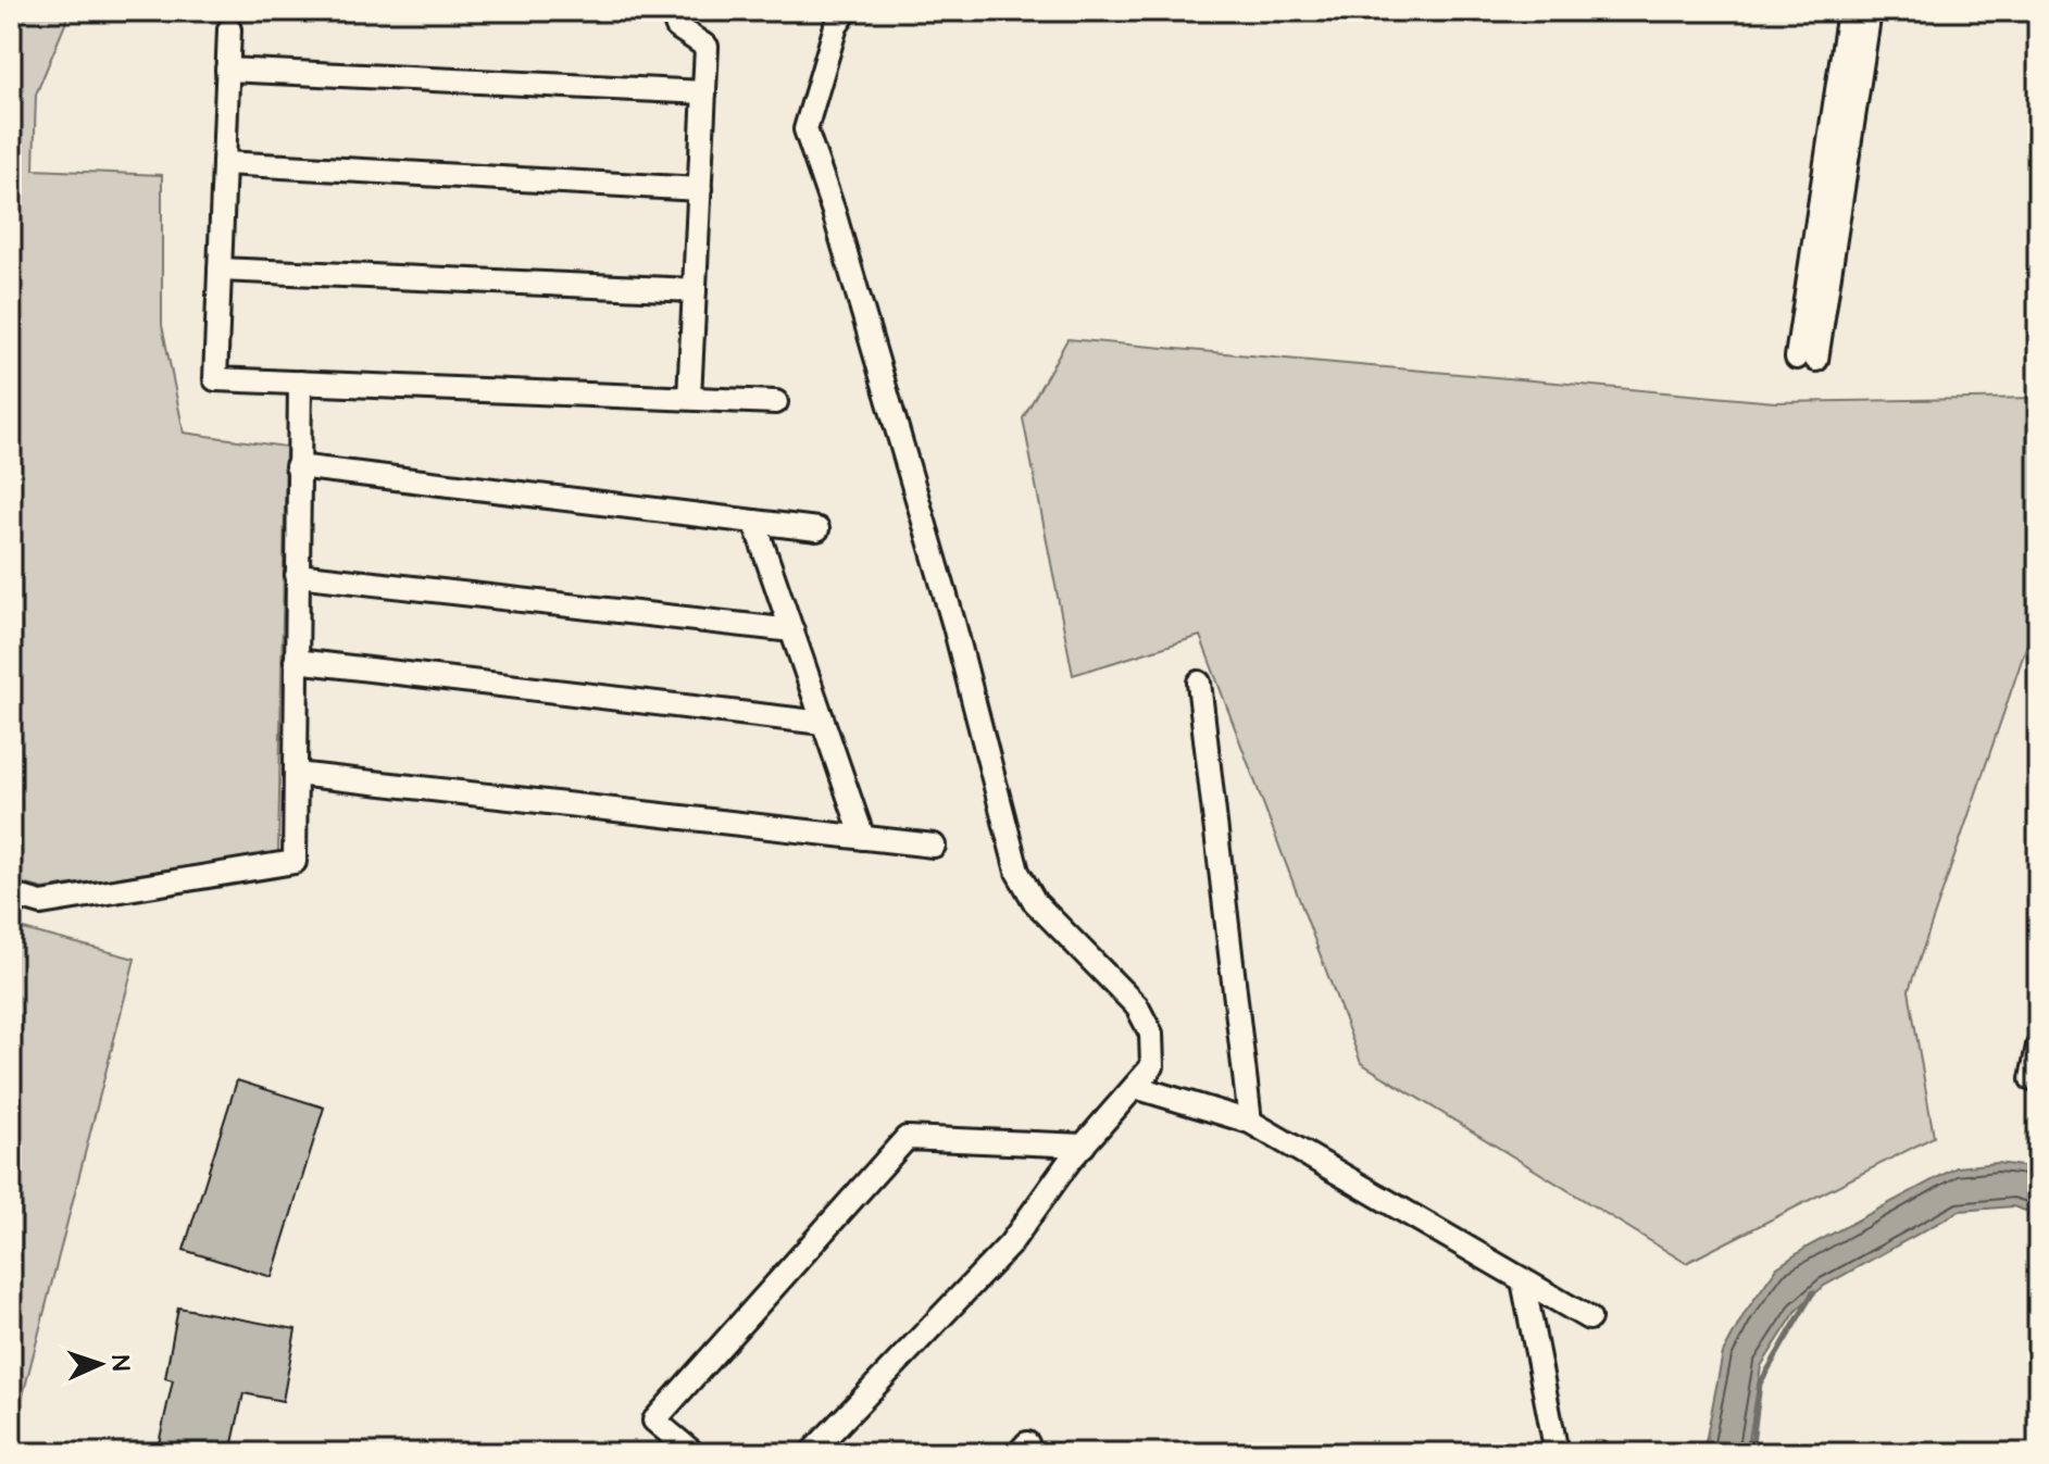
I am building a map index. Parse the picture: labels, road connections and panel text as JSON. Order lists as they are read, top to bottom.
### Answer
{
  "north": "right"
}
